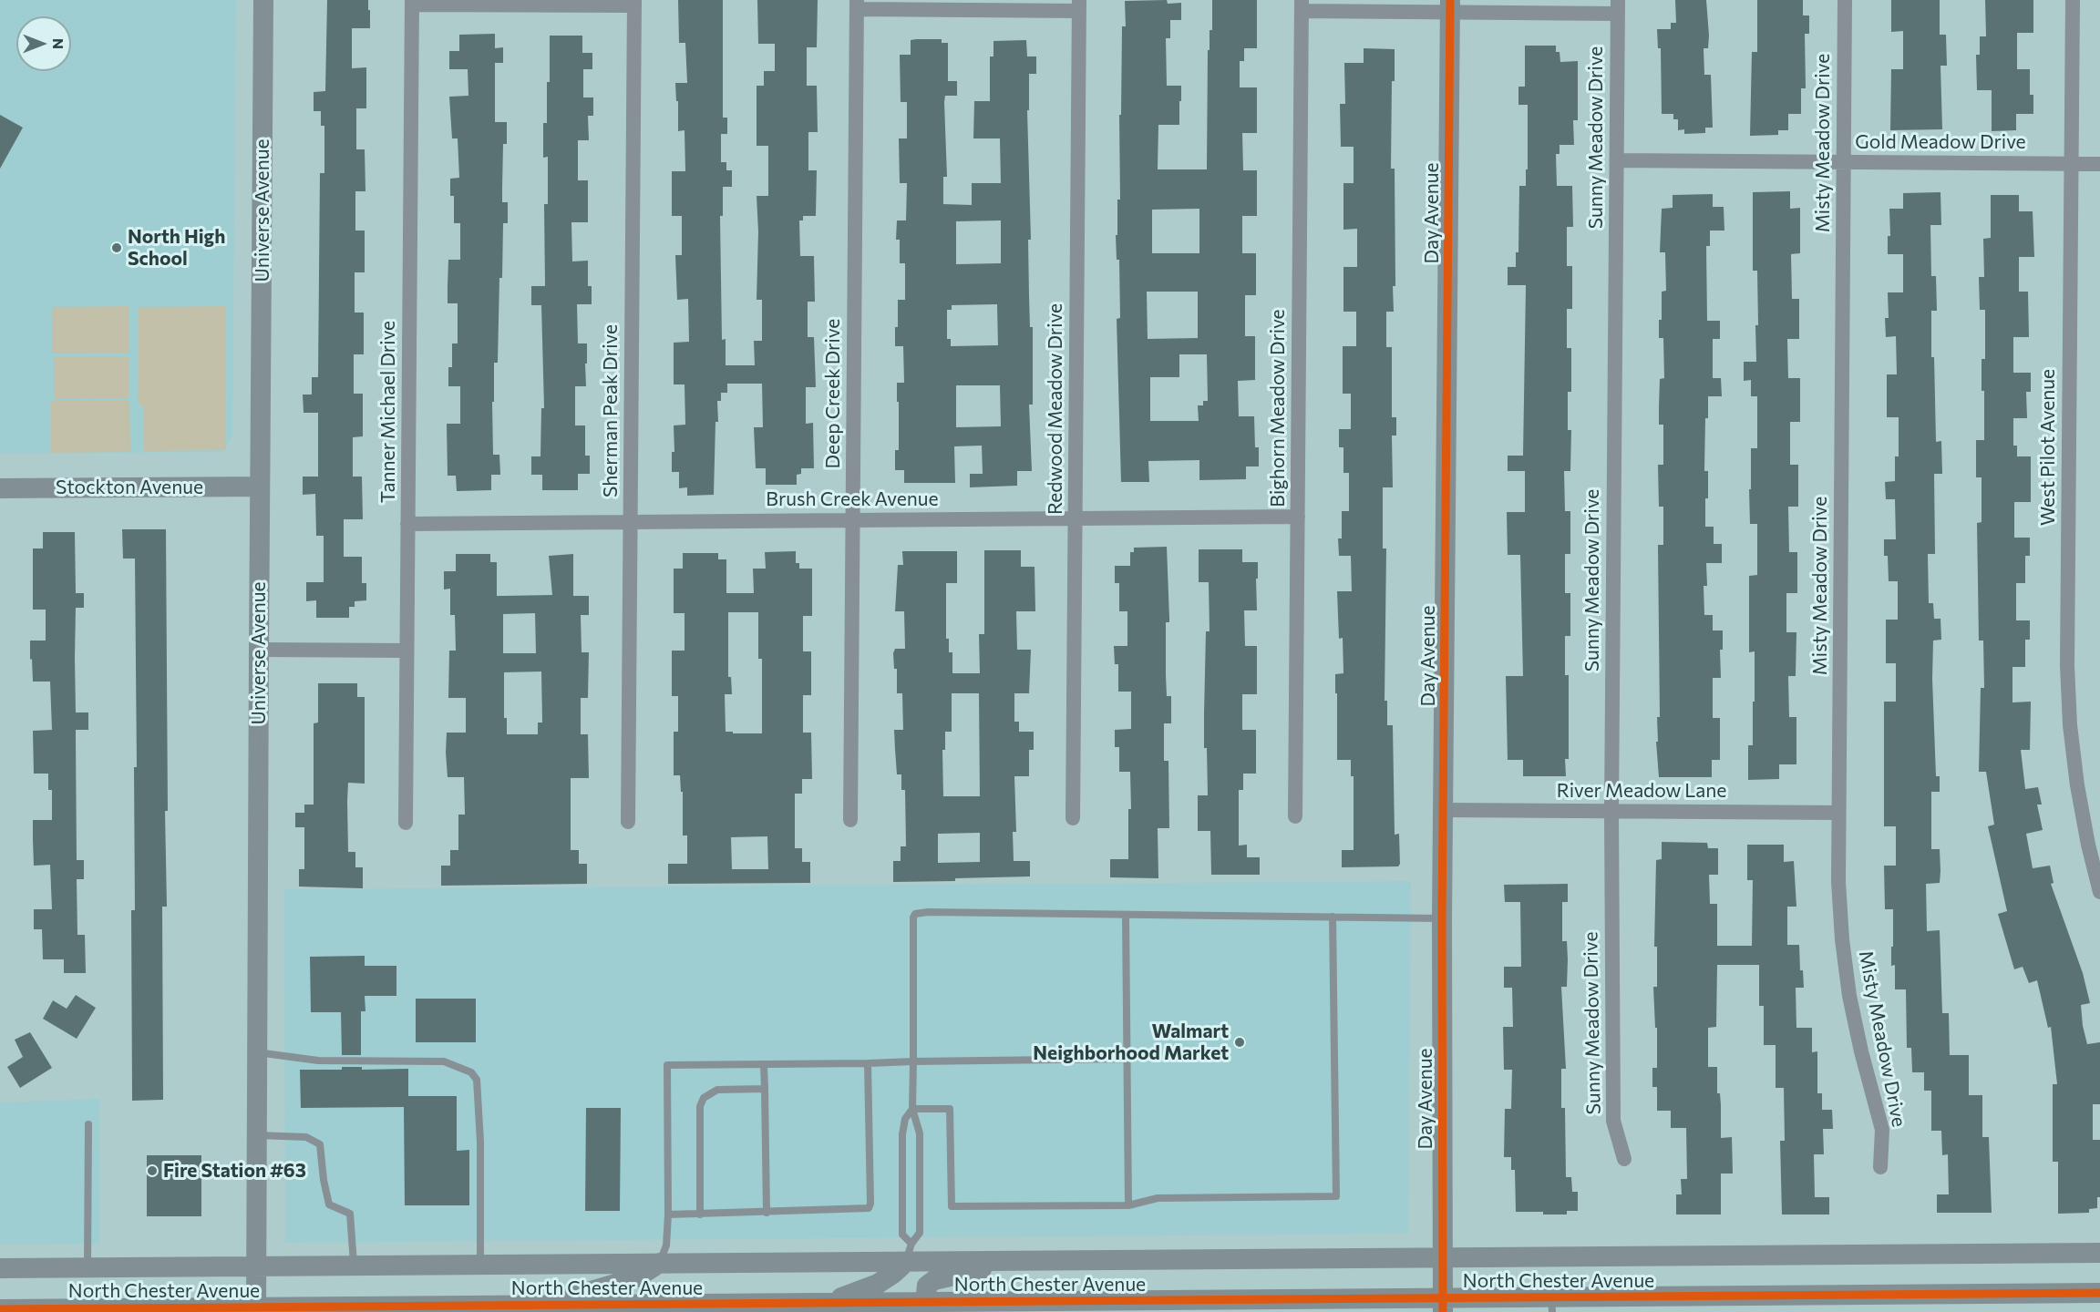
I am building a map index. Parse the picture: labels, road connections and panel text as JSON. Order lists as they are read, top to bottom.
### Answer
{
  "streets": {
    "main road": [
      "Universe Avenue",
      "Day Avenue",
      "Stockton Avenue",
      "North Chester Avenue"
    ],
    "street": [
      "Sunny Meadow Drive",
      "Gold Meadow Drive",
      "Misty Meadow Drive",
      "Deep Creek Drive",
      "Bighorn Meadow Drive",
      "Redwood Meadow Drive",
      "Sherman Peak Drive",
      "Tanner Michael Drive",
      "West Pilot Avenue",
      "Brush Creek Avenue",
      "River Meadow Lane"
    ]
  },
  "crossings": [
    ["Sunny Meadow Drive", "Gold Meadow Drive"],
    ["Sunny Meadow Drive", "River Meadow Lane"],
    ["Gold Meadow Drive", "Misty Meadow Drive"],
    ["Gold Meadow Drive", "West Pilot Avenue"],
    ["Misty Meadow Drive", "River Meadow Lane"],
    ["Universe Avenue", "Stockton Avenue"],
    ["Universe Avenue", "North Chester Avenue"],
    ["Day Avenue", "River Meadow Lane"],
    ["Day Avenue", "North Chester Avenue"],
    ["Deep Creek Drive", "Brush Creek Avenue"],
    ["Bighorn Meadow Drive", "Brush Creek Avenue"],
    ["Redwood Meadow Drive", "Brush Creek Avenue"],
    ["Sherman Peak Drive", "Brush Creek Avenue"],
    ["Tanner Michael Drive", "Brush Creek Avenue"]
  ],
  "places": ["North High School", "Walmart Neighborhood Market", "Fire Station #63"],
  "north": "right"
}
